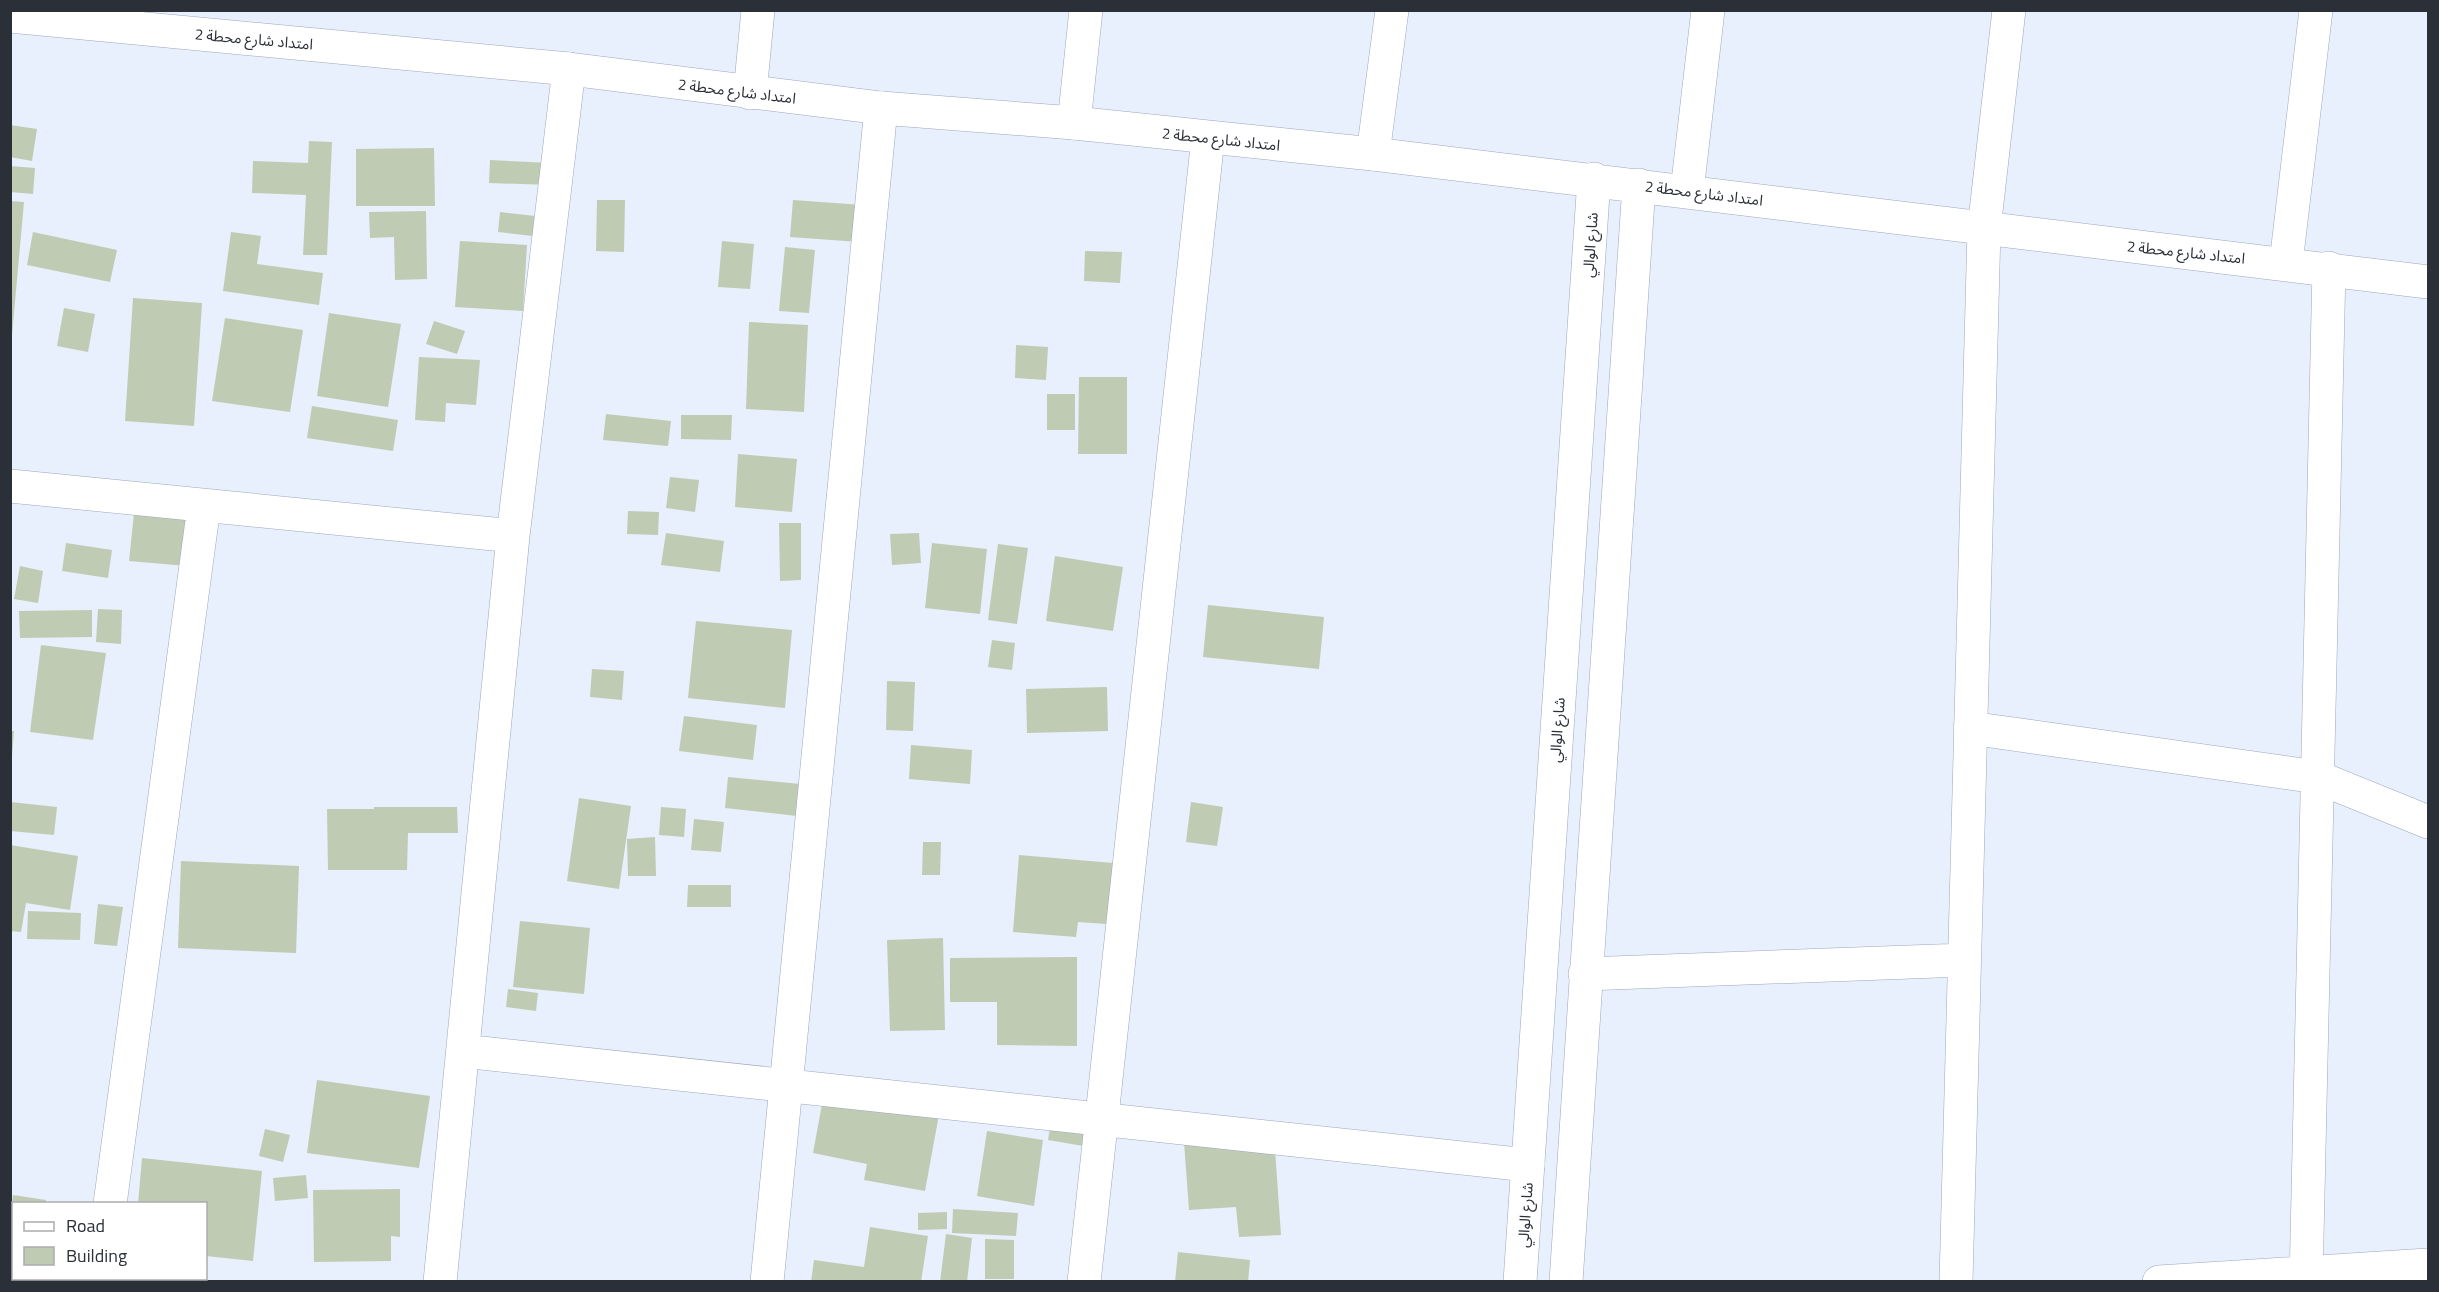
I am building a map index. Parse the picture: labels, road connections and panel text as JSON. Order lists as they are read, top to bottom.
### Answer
{
  "streets": {
    "street": ["امتداد شارع محطة 2", "شارع الوالي"]
  },
  "crossings": [
    ["امتداد شارع محطة 2", "شارع الوالي"]
  ],
  "legend": ["Road", "Building"]
}
